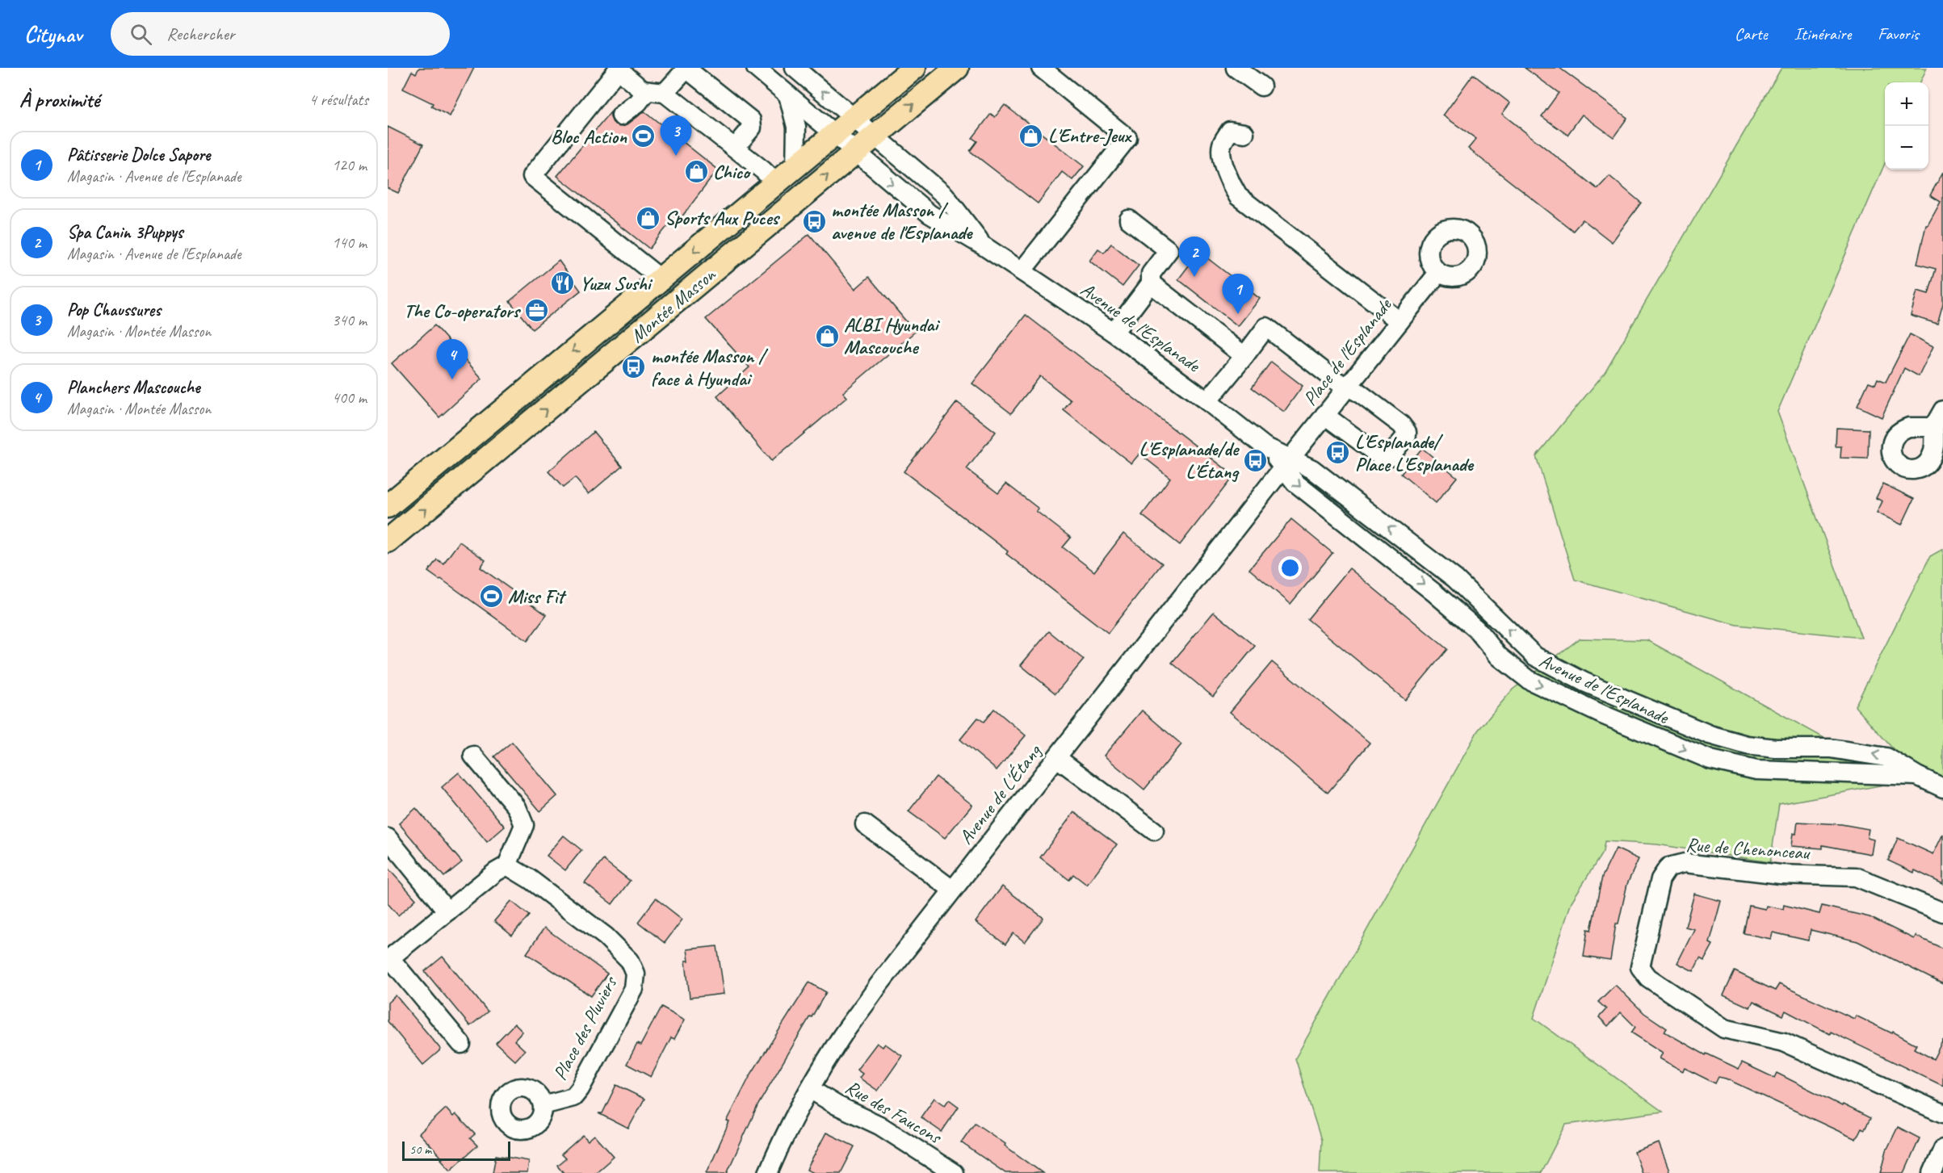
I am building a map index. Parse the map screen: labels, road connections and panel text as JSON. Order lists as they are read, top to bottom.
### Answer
{
  "streets": {
    "main road": ["Montée Masson"],
    "street": [
      "Avenue de l'Esplanade",
      "Place de l'Esplanade",
      "Avenue de L'Étang",
      "Rue de Chenonceau",
      "Place des Pluviers",
      "Rue des Faucons"
    ]
  },
  "crossings": [
    ["Montée Masson", "Avenue de l'Esplanade"],
    ["Avenue de l'Esplanade", "Place de l'Esplanade"],
    ["Avenue de l'Esplanade", "Avenue de L'Étang"],
    ["Place de l'Esplanade", "Avenue de L'Étang"],
    ["Avenue de L'Étang", "Rue des Faucons"]
  ],
  "places": {
    "shop": [
      "L'Entre-Jeux",
      "Chico",
      "Sports Aux Puces",
      "ALBI Hyundai Mascouche"
    ],
    "sports": ["Bloc Action", "Miss Fit"],
    "bus stop": [
      "montée Masson / avenue de l'Esplanade",
      "montée Masson / face à Hyundai",
      "L'Esplanade/ Place L'Esplanade",
      "L'Esplanade/de L'Étang"
    ],
    "restaurant": ["Yuzu Sushi"],
    "office": ["The Co-operators"]
  },
  "scale_bar": "50 m",
  "page": {
    "header": "Citynav",
    "search": "Rechercher",
    "nav": ["Carte", "Itinéraire", "Favoris"],
    "heading": ["À proximité", "4 résultats"],
    "map_buttons": ["+", "−"],
    "pins": [
      "3",
      "2",
      "1",
      "4"
    ],
    "list": [
      {
        "mark": "1",
        "name": "Pâtisserie Dolce Sapore",
        "note": "Magasin · Avenue de l'Esplanade",
        "value": "120 m"
      },
      {
        "mark": "2",
        "name": "Spa Canin 3Puppys",
        "note": "Magasin · Avenue de l'Esplanade",
        "value": "140 m"
      },
      {
        "mark": "3",
        "name": "Pop Chaussures",
        "note": "Magasin · Montée Masson",
        "value": "340 m"
      },
      {
        "mark": "4",
        "name": "Planchers Mascouche",
        "note": "Magasin · Montée Masson",
        "value": "400 m"
      }
    ],
    "scale": "50 m"
  }
}
